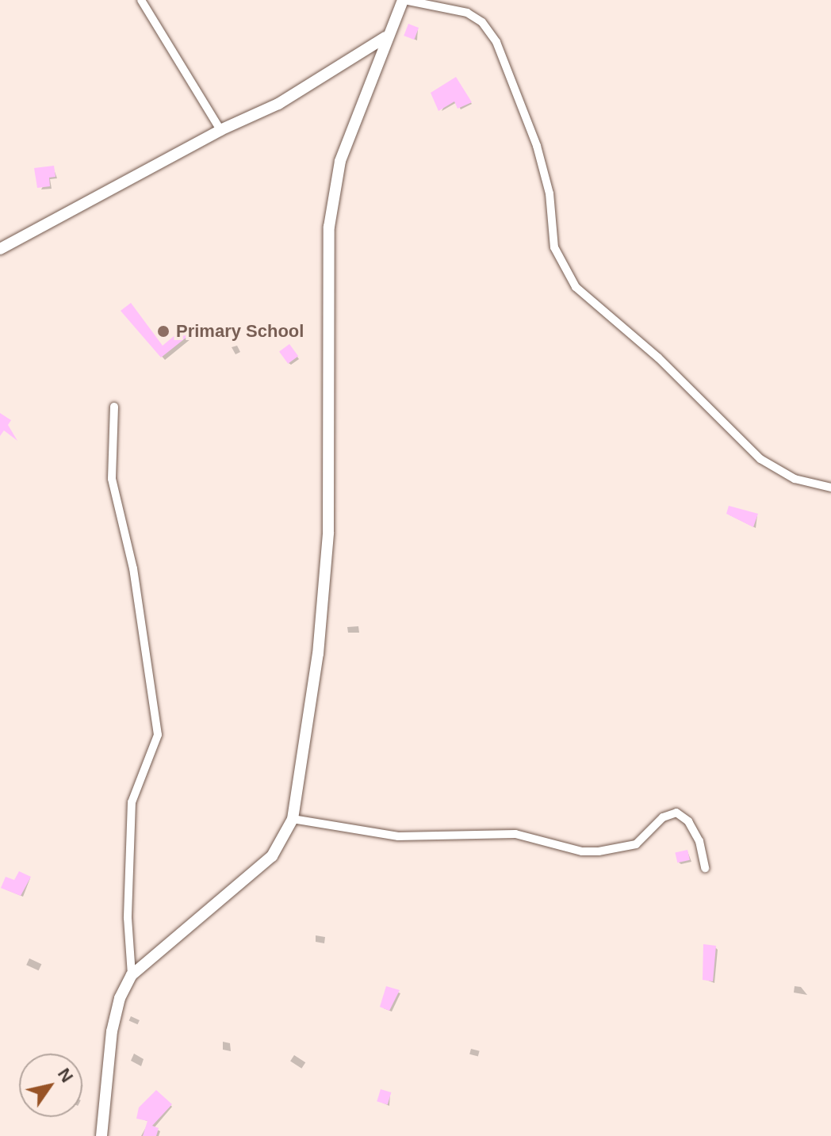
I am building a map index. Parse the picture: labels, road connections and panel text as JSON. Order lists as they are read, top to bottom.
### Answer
{
  "places": ["Primary School"],
  "north": "top right"
}
